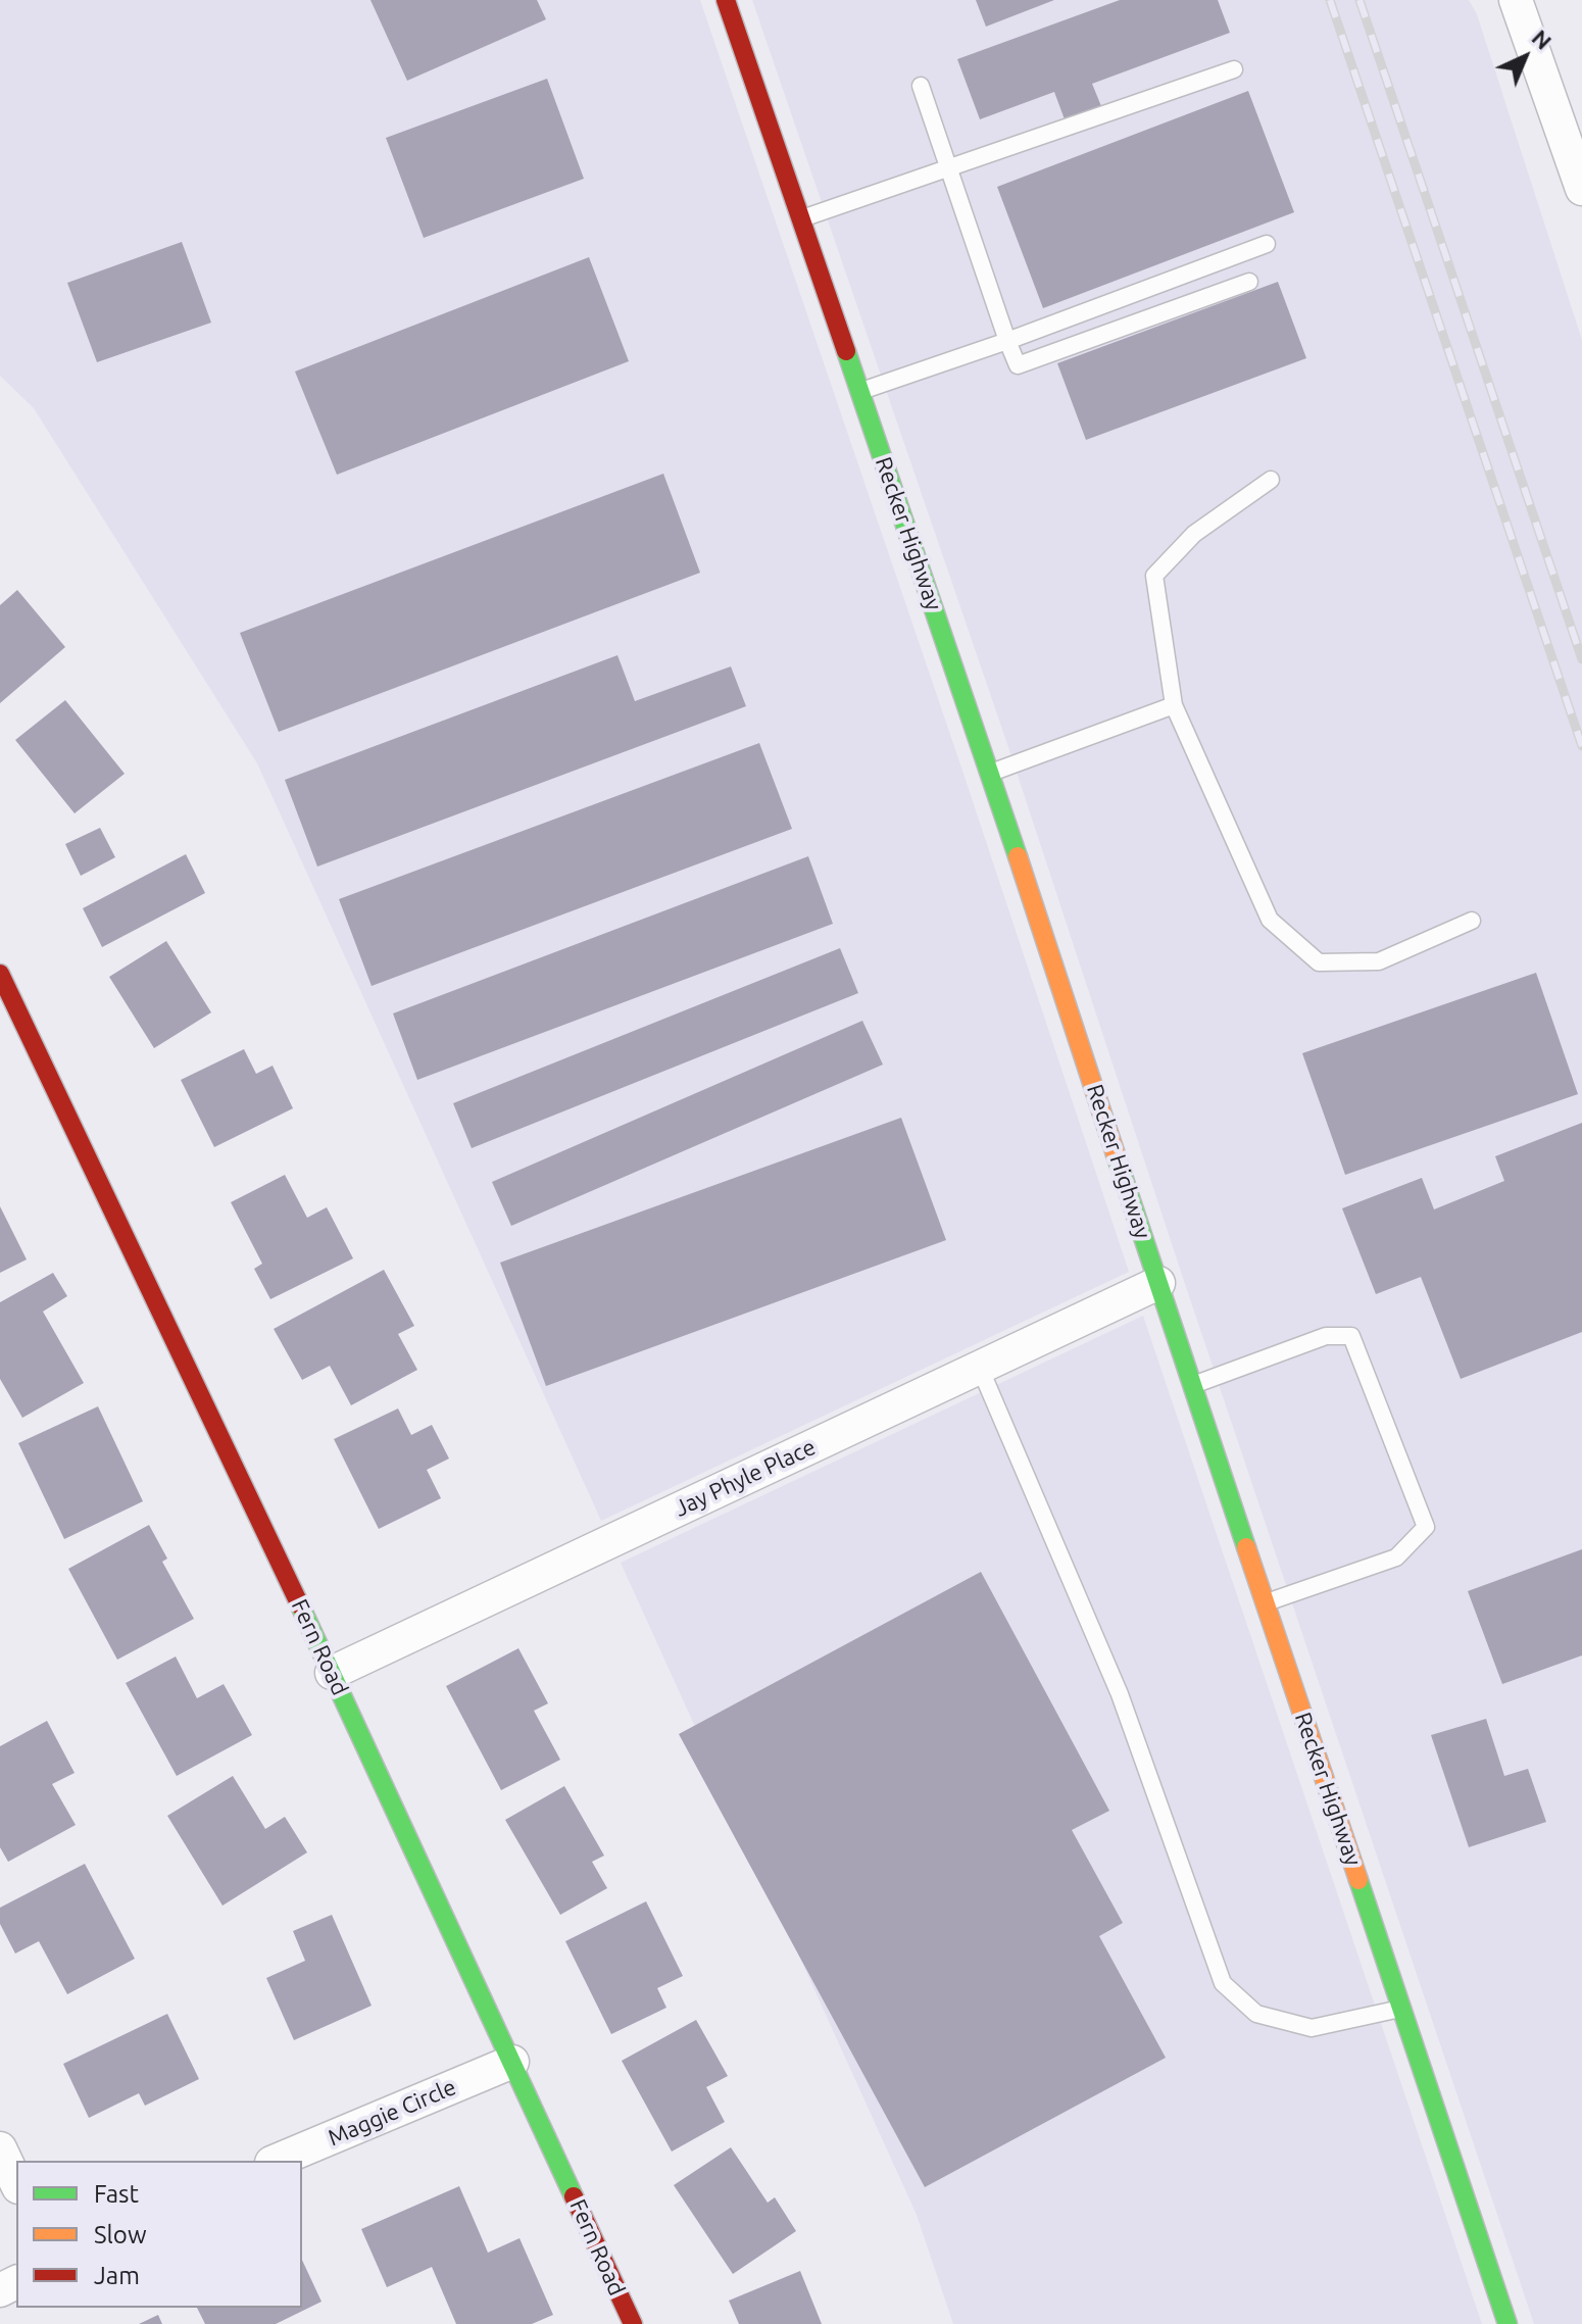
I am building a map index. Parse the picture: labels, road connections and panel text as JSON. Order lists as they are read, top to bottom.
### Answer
{
  "streets": {
    "main road": ["Recker Highway", "Fern Road"],
    "street": ["Jay Phyle Place", "Maggie Circle"]
  },
  "crossings": [
    ["Recker Highway", "Jay Phyle Place"],
    ["Jay Phyle Place", "Fern Road"],
    ["Fern Road", "Maggie Circle"]
  ],
  "legend": ["Fast", "Slow", "Jam"],
  "north": "top right"
}
